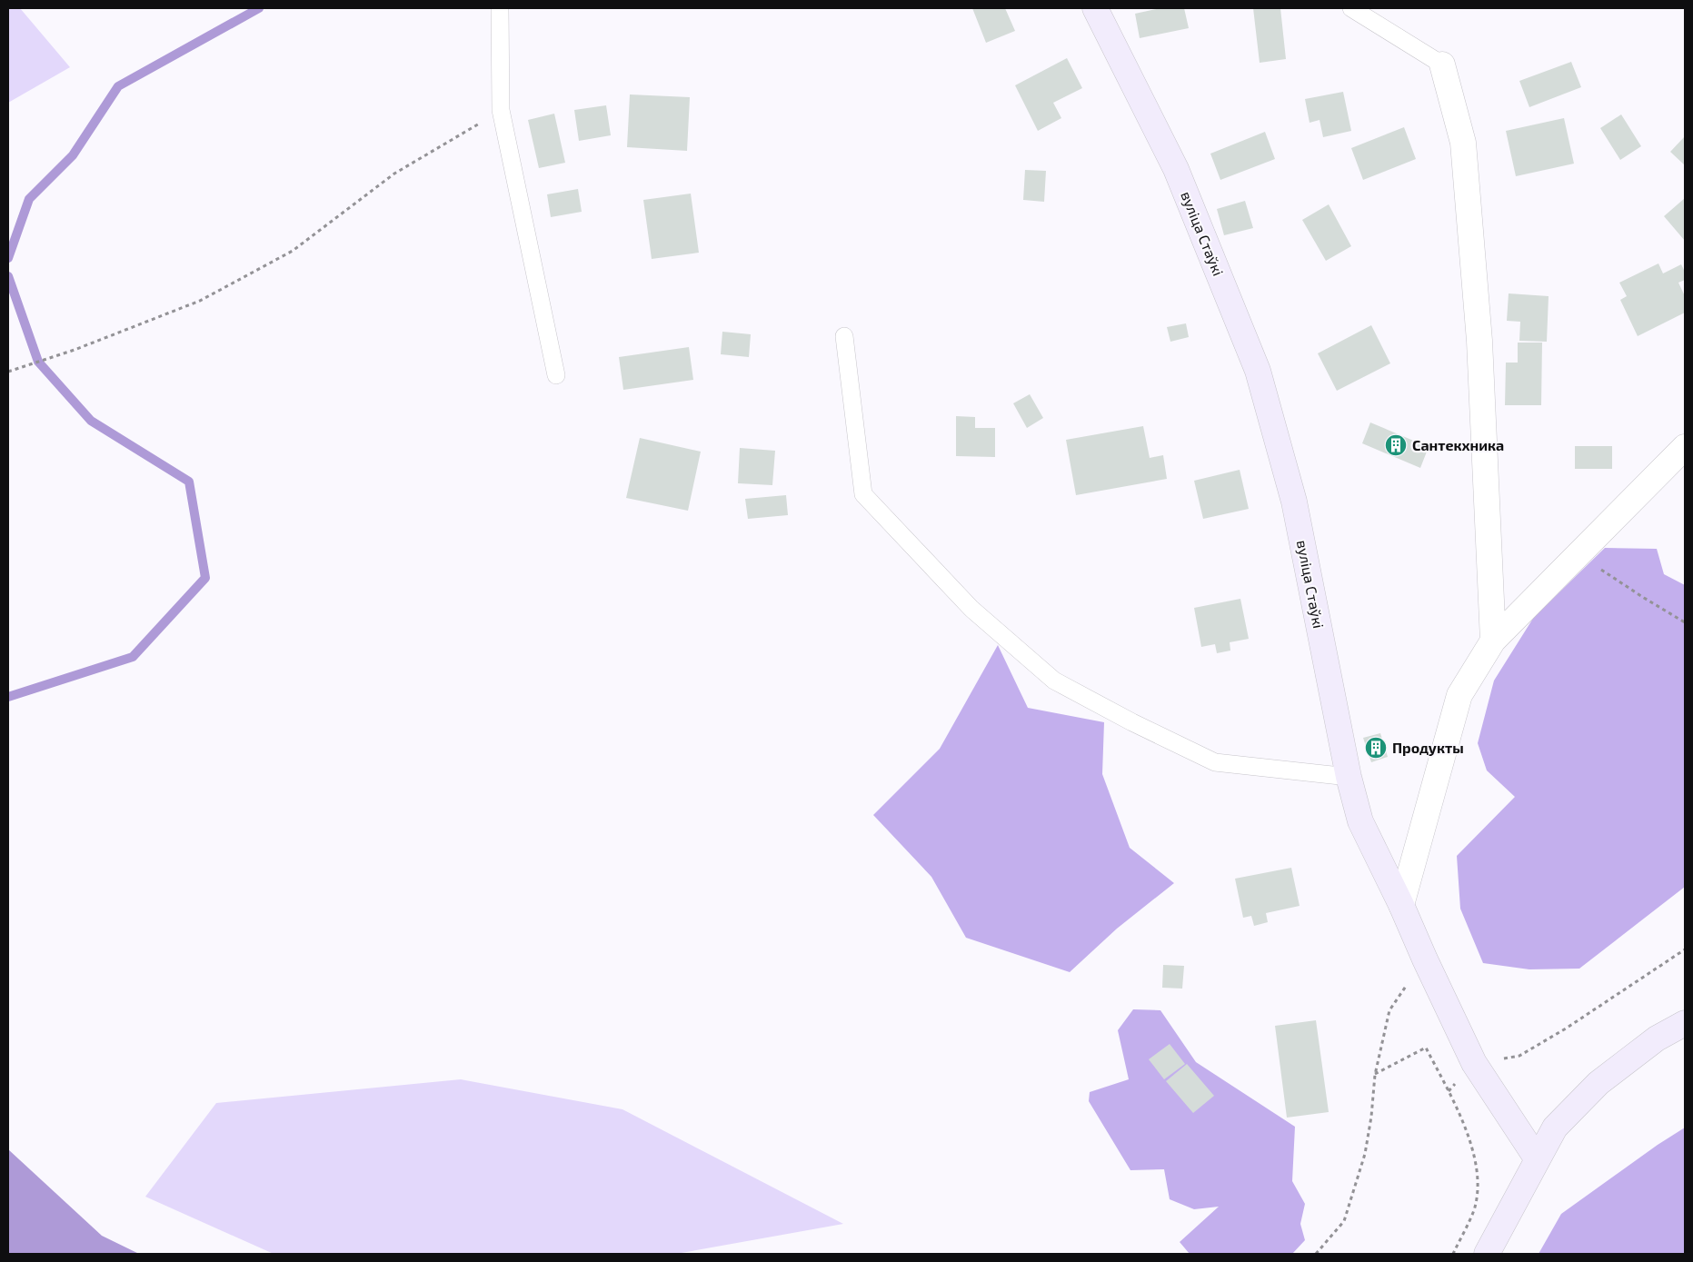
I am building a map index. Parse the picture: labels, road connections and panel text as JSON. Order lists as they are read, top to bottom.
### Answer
{
  "streets": {
    "street": ["вуліца Стаўкі"]
  },
  "places": {
    "building": ["Сантекхника", "Продукты"]
  }
}
